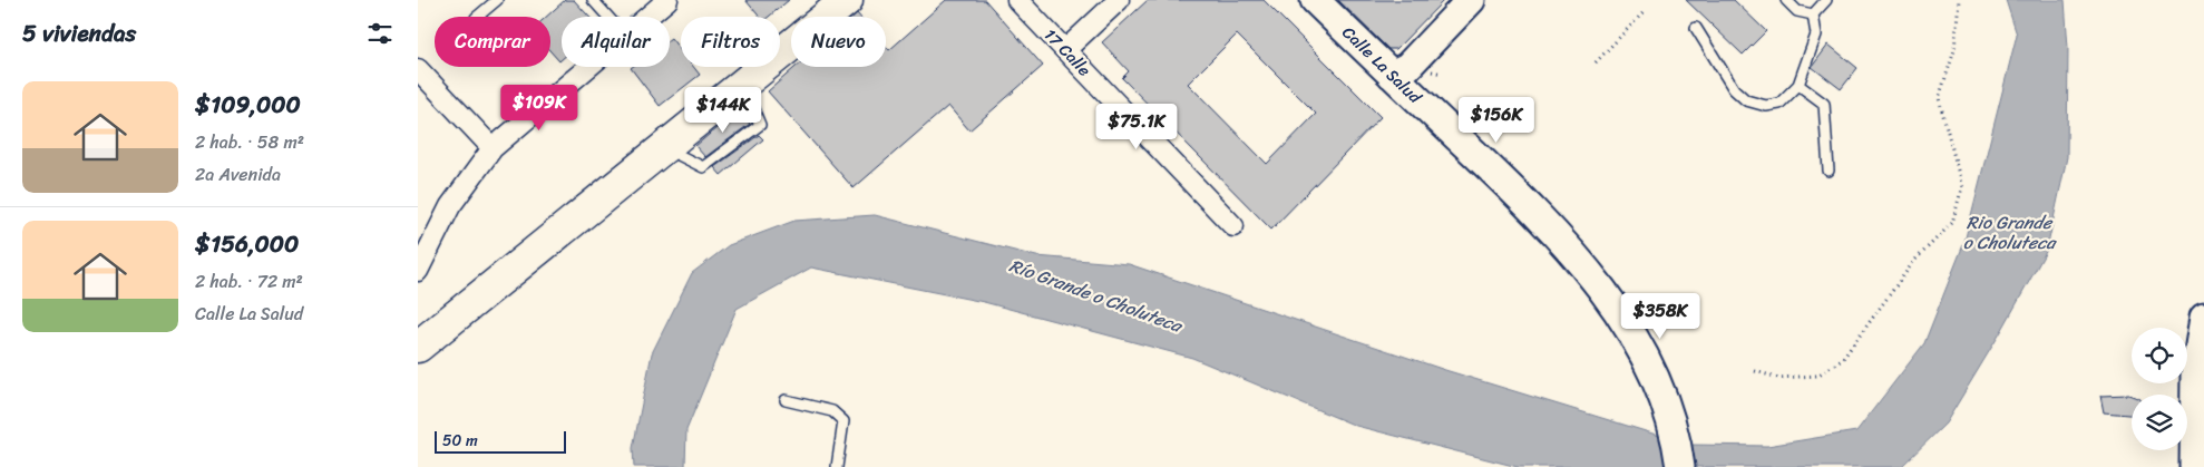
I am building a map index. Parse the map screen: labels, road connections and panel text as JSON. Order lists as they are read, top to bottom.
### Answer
{
  "streets": {
    "main road": ["Calle La Salud"],
    "street": ["17 Calle"]
  },
  "water": ["Rio Grande o Choluteca", "Río Grande o Choluteca"],
  "scale_bar": "50 m",
  "page": {
    "heading": "5 viviendas",
    "chip": [
      "Comprar",
      "Alquilar",
      "Filtros",
      "Nuevo"
    ],
    "list": [
      {
        "name": "$109,000",
        "note": "2 hab. · 58 m² · 2a Avenida"
      },
      {
        "name": "$156,000",
        "note": "2 hab. · 72 m² · Calle La Salud"
      }
    ],
    "price": [
      "$109K",
      "$144K",
      "$156K",
      "$75.1K",
      "$358K"
    ],
    "scale": "50 m"
  }
}
